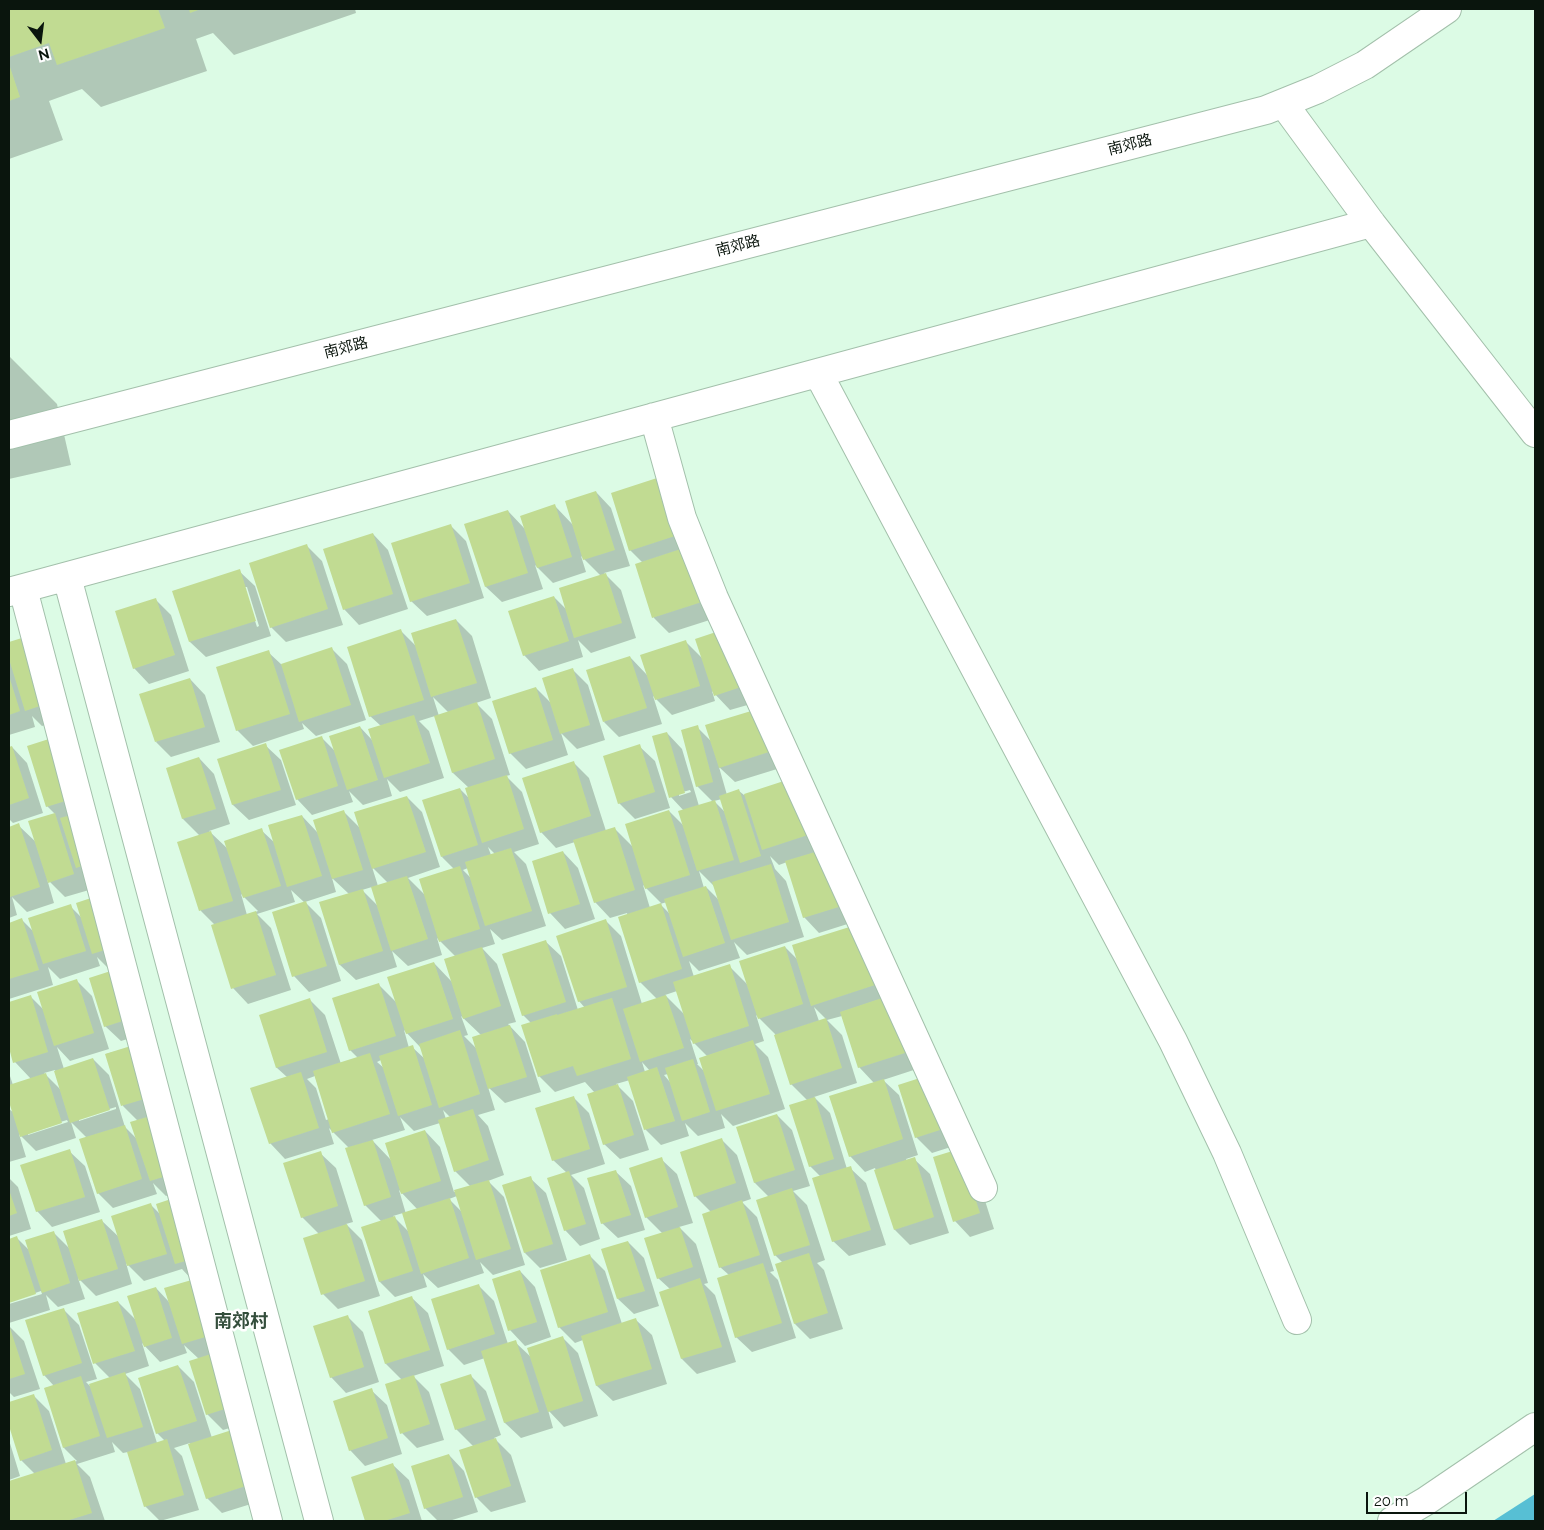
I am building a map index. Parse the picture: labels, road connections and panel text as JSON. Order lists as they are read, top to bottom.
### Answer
{
  "streets": {
    "street": ["南郊路"]
  },
  "districts": ["南郊村"],
  "scale_bar": "20 m",
  "north": "bottom"
}
